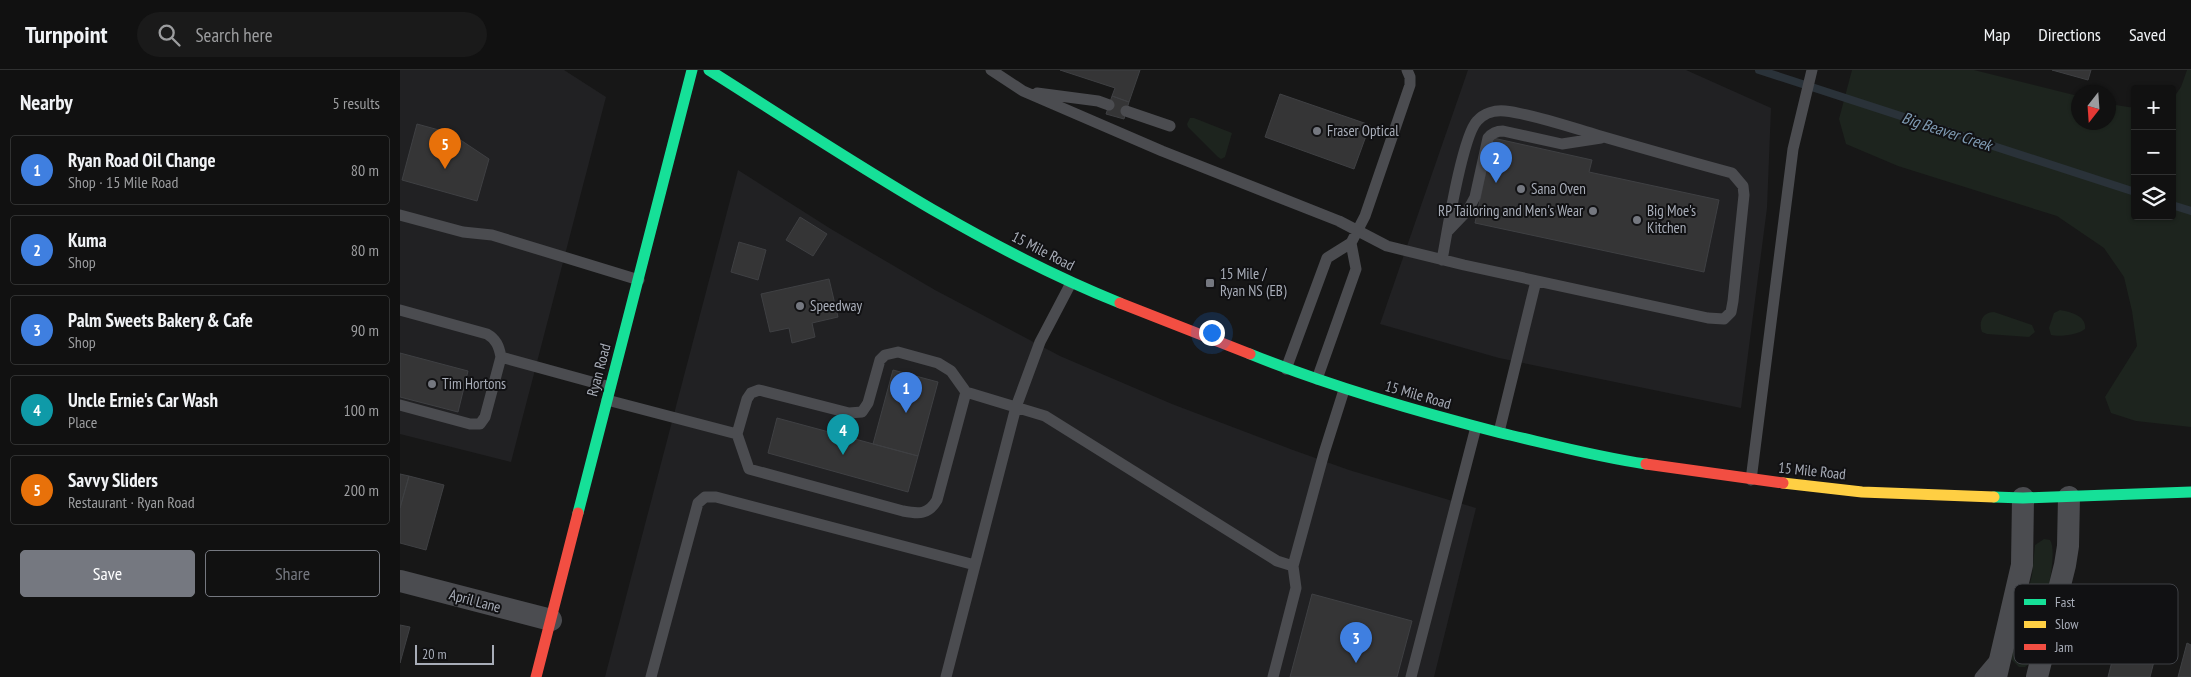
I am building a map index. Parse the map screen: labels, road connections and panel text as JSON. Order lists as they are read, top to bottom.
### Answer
{
  "streets": {
    "main road": ["15 Mile Road", "Ryan Road"],
    "street": ["April Lane"]
  },
  "crossings": [
    ["Ryan Road", "April Lane"]
  ],
  "water": ["Big Beaver Creek"],
  "places": {
    "other": [
      "Fraser Optical",
      "Sana Oven",
      "RP Tailoring and Men's Wear",
      "Big Moe's Kitchen",
      "Speedway",
      "Tim Hortons"
    ],
    "transit": ["15 Mile / Ryan NS (EB)"]
  },
  "legend": ["Fast", "Slow", "Jam"],
  "scale_bar": "20 m",
  "north": "bottom",
  "page": {
    "header": "Turnpoint",
    "search": "Search here",
    "nav": ["Map", "Directions", "Saved"],
    "heading": ["Nearby", "5 results"],
    "map_buttons": ["+", "−"],
    "pins": [
      "5",
      "2",
      "1",
      "4",
      "3"
    ],
    "list": [
      {
        "mark": "1",
        "name": "Ryan Road Oil Change",
        "note": "Shop · 15 Mile Road",
        "value": "80 m"
      },
      {
        "mark": "2",
        "name": "Kuma",
        "note": "Shop",
        "value": "80 m"
      },
      {
        "mark": "3",
        "name": "Palm Sweets Bakery & Cafe",
        "note": "Shop",
        "value": "90 m"
      },
      {
        "mark": "4",
        "name": "Uncle Ernie's Car Wash",
        "note": "Place",
        "value": "100 m"
      },
      {
        "mark": "5",
        "name": "Savvy Sliders",
        "note": "Restaurant · Ryan Road",
        "value": "200 m"
      }
    ],
    "buttons": ["Save", "Share"],
    "scale": "20 m"
  }
}
